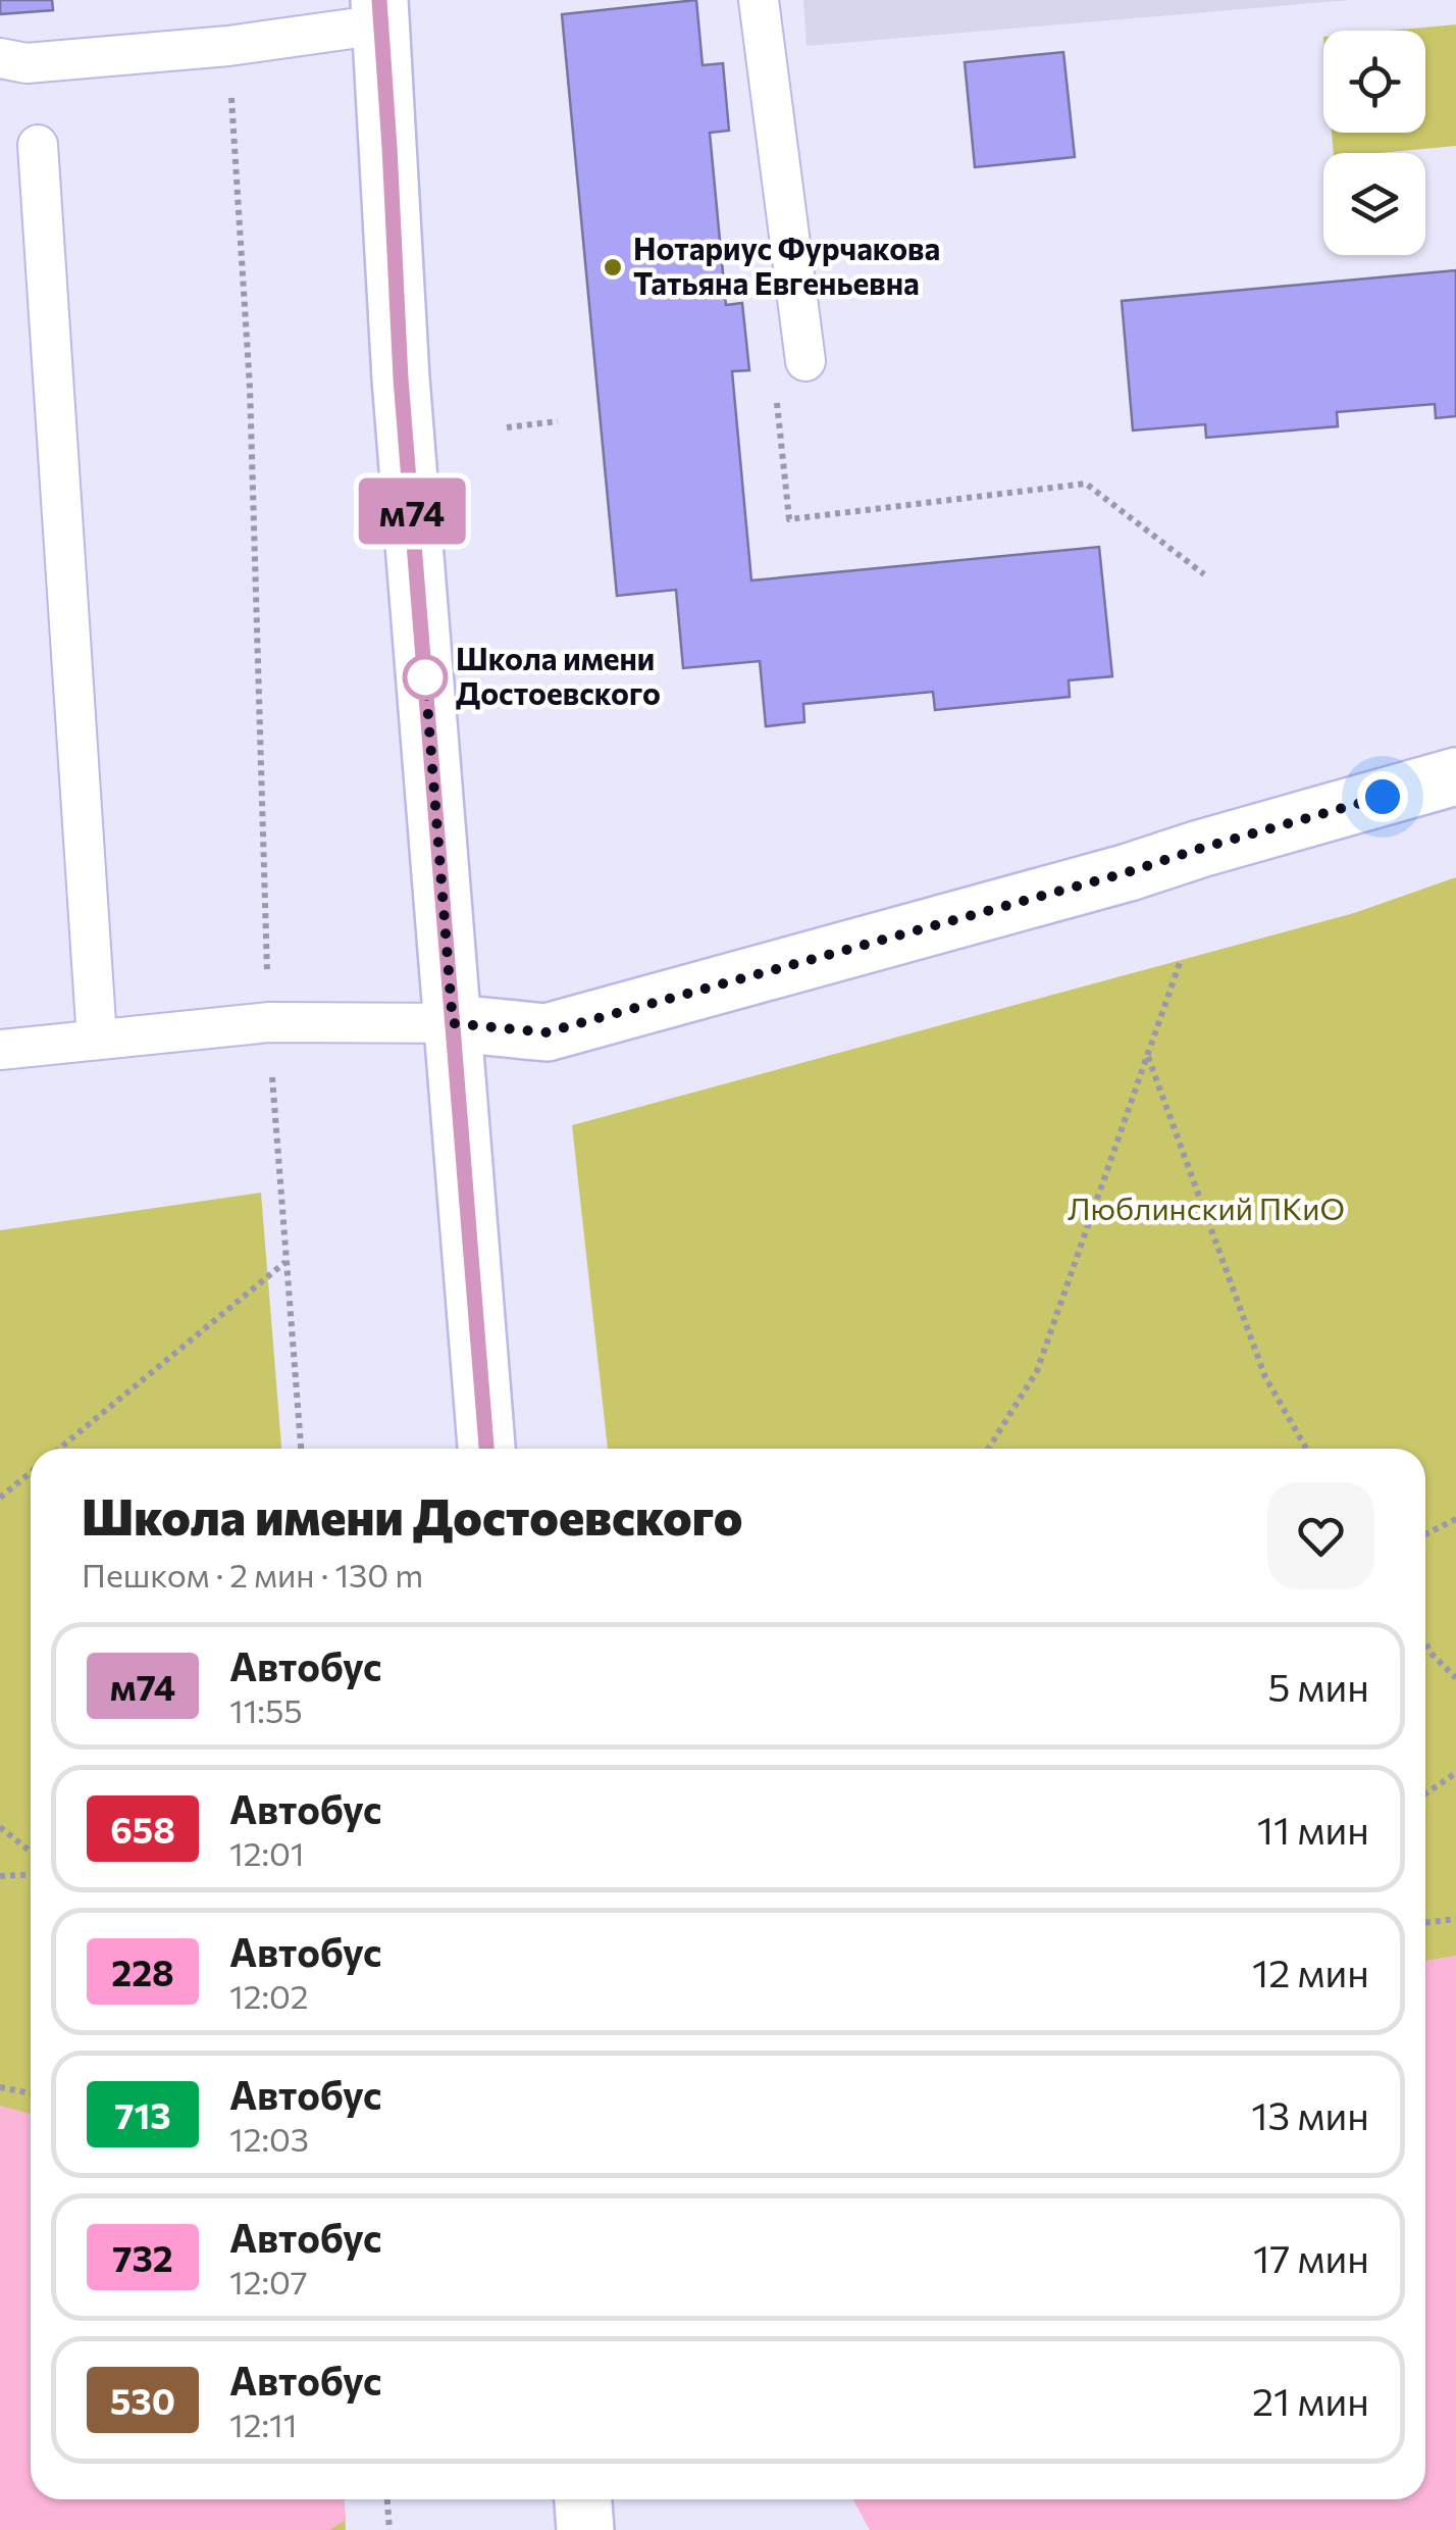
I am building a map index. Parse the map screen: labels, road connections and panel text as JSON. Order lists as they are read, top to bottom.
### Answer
{
  "parks": ["Люблинский ПКиО"],
  "places": ["Нотариус Фурчакова Татьяна Евгеньевна", "Школа имени Достоевского"],
  "lines": ["bus line м74"],
  "page": {
    "on_map": "м74",
    "heading": ["Школа имени Достоевского", "Пешком · 2 мин · 130 m"],
    "list": [
      {
        "mark": "м74",
        "name": "Автобус",
        "note": "11:55",
        "value": "5 мин"
      },
      {
        "mark": "658",
        "name": "Автобус",
        "note": "12:01",
        "value": "11 мин"
      },
      {
        "mark": "228",
        "name": "Автобус",
        "note": "12:02",
        "value": "12 мин"
      },
      {
        "mark": "713",
        "name": "Автобус",
        "note": "12:03",
        "value": "13 мин"
      },
      {
        "mark": "732",
        "name": "Автобус",
        "note": "12:07",
        "value": "17 мин"
      },
      {
        "mark": "530",
        "name": "Автобус",
        "note": "12:11",
        "value": "21 мин"
      }
    ]
  }
}
